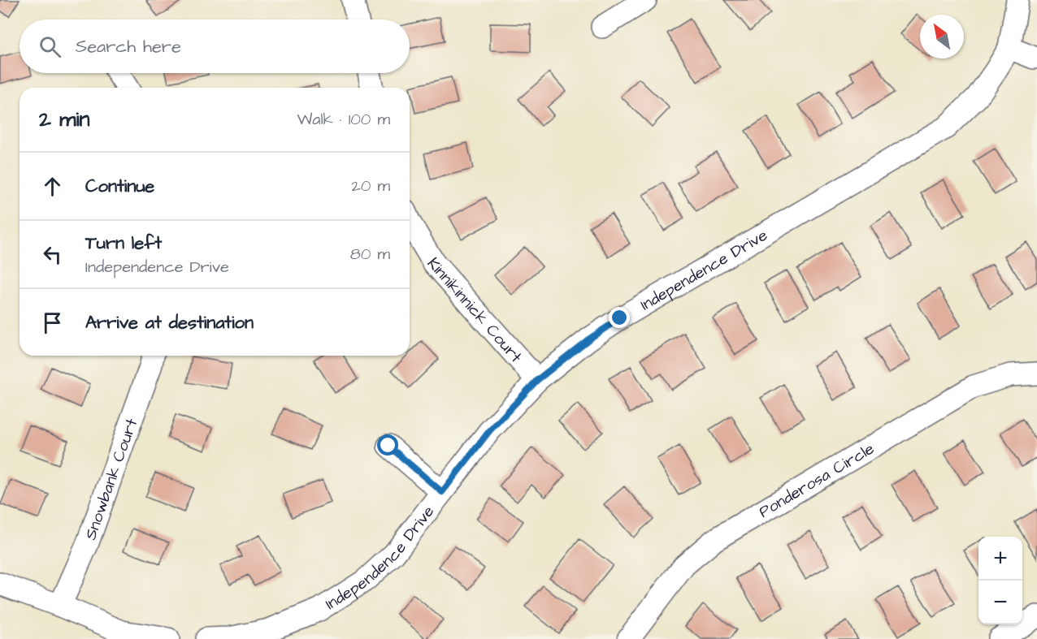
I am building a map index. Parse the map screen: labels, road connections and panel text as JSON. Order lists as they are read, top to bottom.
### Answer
{
  "streets": {
    "street": [
      "Independence Drive",
      "Kinnikinnick Court",
      "Snowbank Court",
      "Ponderosa Circle"
    ]
  },
  "crossings": [
    ["Independence Drive", "Kinnikinnick Court"]
  ],
  "north": "top left",
  "page": {
    "search": "Search here",
    "heading": ["2 min", "Walk · 100 m"],
    "list": [
      ["Continue", "20 m"],
      ["Turn left", "Independence Drive", "80 m"],
      "Arrive at destination"
    ],
    "map_buttons": ["+", "−"]
  }
}
